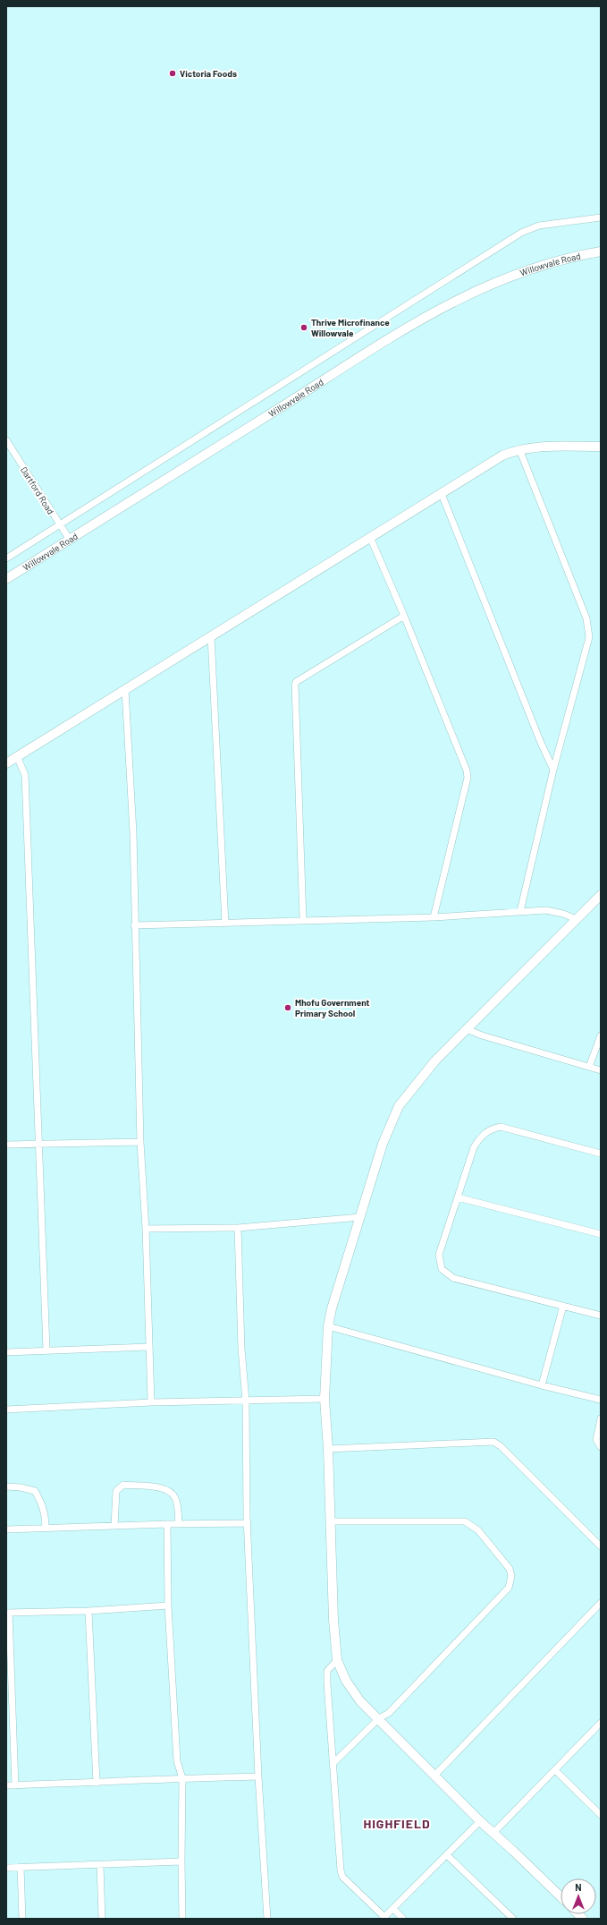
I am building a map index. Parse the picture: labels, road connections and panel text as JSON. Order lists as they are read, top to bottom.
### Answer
{
  "streets": {
    "street": ["Willowvale Road", "Dartford Road"]
  },
  "crossings": [
    ["Willowvale Road", "Dartford Road"]
  ],
  "districts": ["HIGHFIELD"],
  "places": ["Victoria Foods", "Thrive Microfinance Willowvale", "Mhofu Government Primary School"],
  "north": "top"
}
